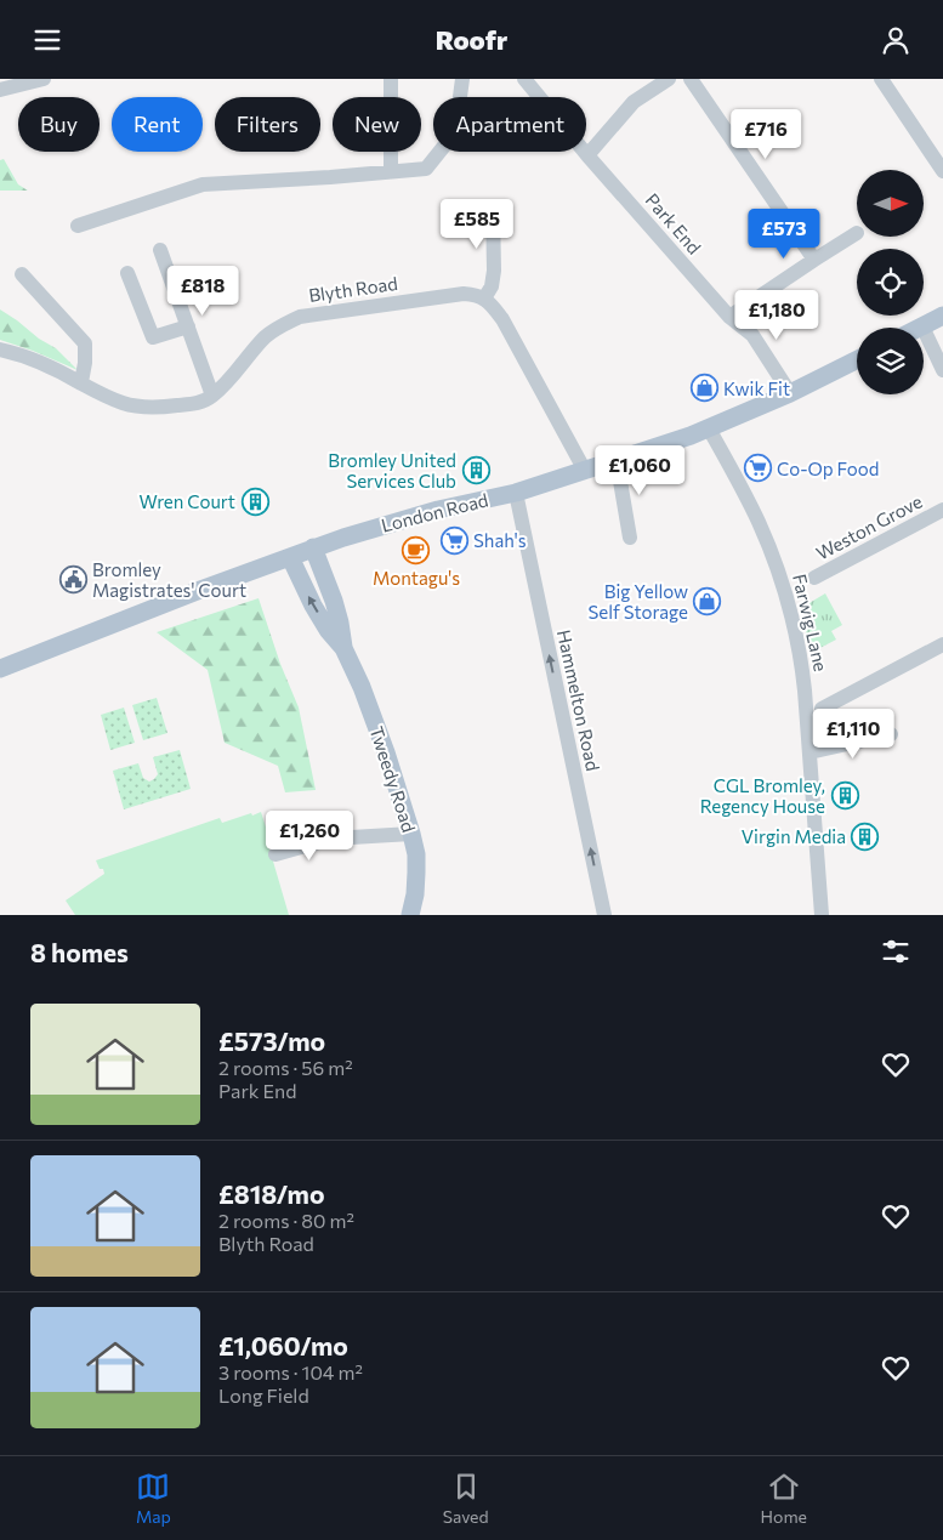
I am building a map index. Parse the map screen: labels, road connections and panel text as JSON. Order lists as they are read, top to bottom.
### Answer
{
  "streets": {
    "main road": ["London Road", "Tweedy Road"],
    "street": [
      "Park End",
      "Blyth Road",
      "Weston Grove",
      "Farwig Lane",
      "Hammelton Road"
    ]
  },
  "crossings": [
    ["Park End", "London Road"],
    ["London Road", "Farwig Lane"],
    ["London Road", "Hammelton Road"],
    ["London Road", "Tweedy Road"]
  ],
  "one_way": ["Hammelton Road"],
  "places": {
    "shop": ["Kwik Fit", "Big Yellow Self Storage"],
    "supermarket": ["Co-Op Food", "Shah's"],
    "building": [
      "Bromley United Services Club",
      "Wren Court",
      "CGL Bromley, Regency House",
      "Virgin Media"
    ],
    "cafe": ["Montagu's"],
    "public building": ["Bromley Magistrates' Court"]
  },
  "north": "right",
  "page": {
    "header": "Roofr",
    "chip": [
      "Buy",
      "Rent",
      "Filters",
      "New",
      "Apartment"
    ],
    "price": [
      "£716",
      "£585",
      "£573",
      "£818",
      "£1,180",
      "£1,060",
      "£1,110",
      "£1,260"
    ],
    "heading": "8 homes",
    "list": [
      {
        "name": "£573/mo",
        "note": "2 rooms · 56 m² · Park End"
      },
      {
        "name": "£818/mo",
        "note": "2 rooms · 80 m² · Blyth Road"
      },
      {
        "name": "£1,060/mo",
        "note": "3 rooms · 104 m² · Long Field"
      }
    ],
    "tabs": ["Map", "Saved", "Home"]
  }
}
